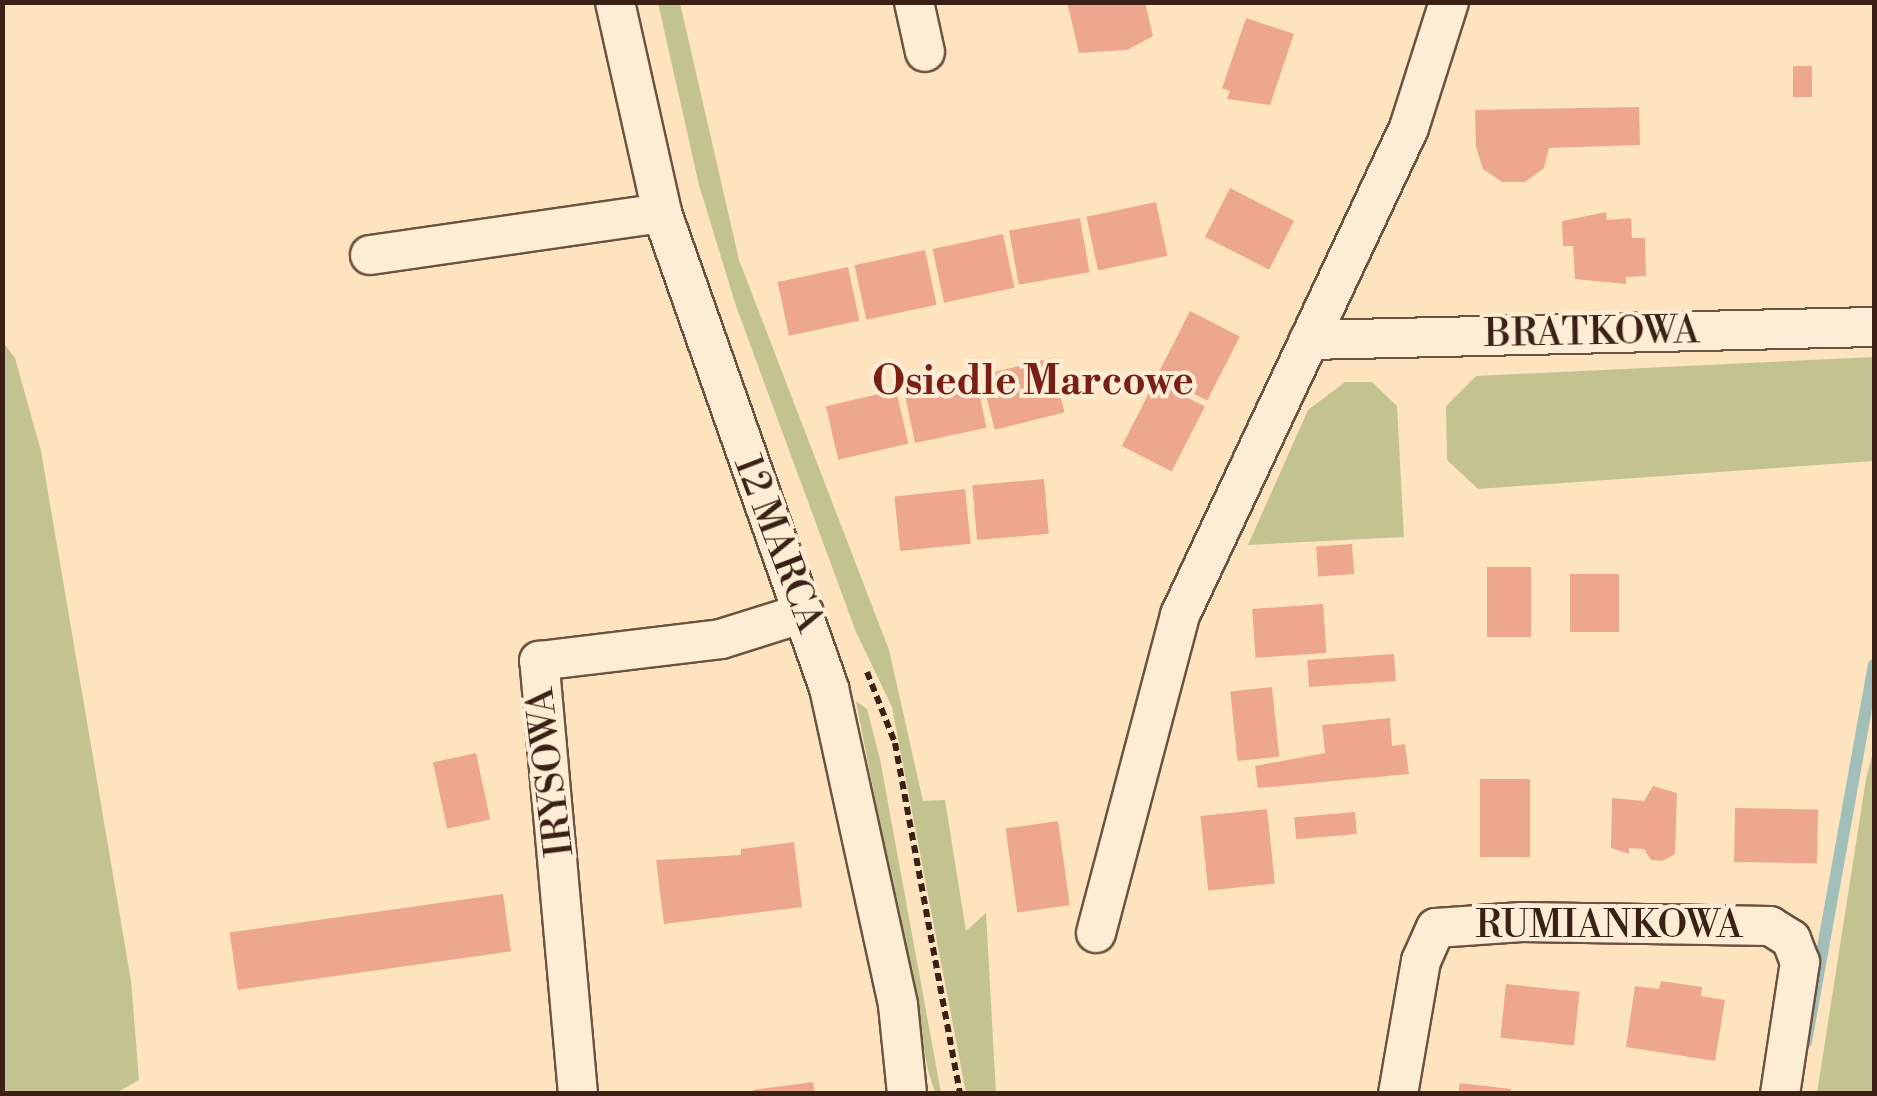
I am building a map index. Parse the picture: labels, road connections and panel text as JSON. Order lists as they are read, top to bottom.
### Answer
{
  "streets": {
    "street": [
      "BRATKOWA",
      "12 MARCA",
      "IRYSOWA",
      "RUMIANKOWA"
    ]
  },
  "crossings": [
    ["12 MARCA", "IRYSOWA"]
  ],
  "districts": ["Osiedle Marcowe"]
}
